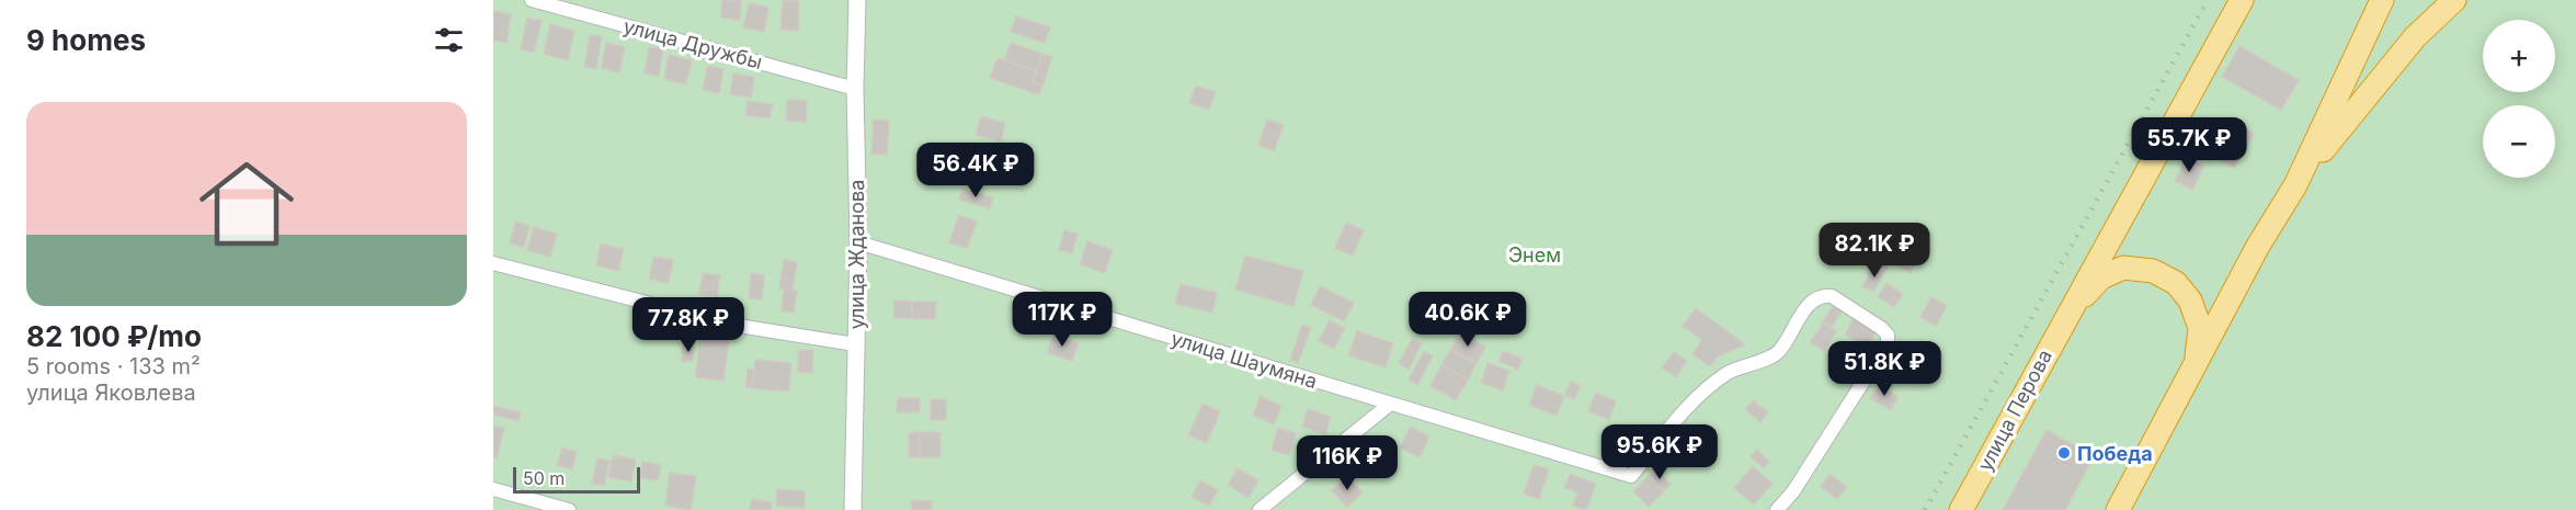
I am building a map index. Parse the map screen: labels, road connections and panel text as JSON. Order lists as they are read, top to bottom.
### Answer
{
  "streets": {
    "highway": ["улица Перова"],
    "street": ["улица Дружбы", "улица Жданова", "улица Шаумяна"]
  },
  "crossings": [
    ["улица Дружбы", "улица Жданова"],
    ["улица Жданова", "улица Шаумяна"]
  ],
  "parks": ["Энем"],
  "places": ["Победа"],
  "scale_bar": "50 m",
  "page": {
    "heading": "9 homes",
    "map_buttons": ["+", "−"],
    "list": [
      {
        "name": "82 100 ₽/mo",
        "note": "5 rooms · 133 m² · улица Яковлева"
      }
    ],
    "price": [
      "55.7K ₽",
      "56.4K ₽",
      "82.1K ₽",
      "117K ₽",
      "40.6K ₽",
      "77.8K ₽",
      "51.8K ₽",
      "95.6K ₽",
      "116K ₽"
    ],
    "scale": "50 m"
  }
}
